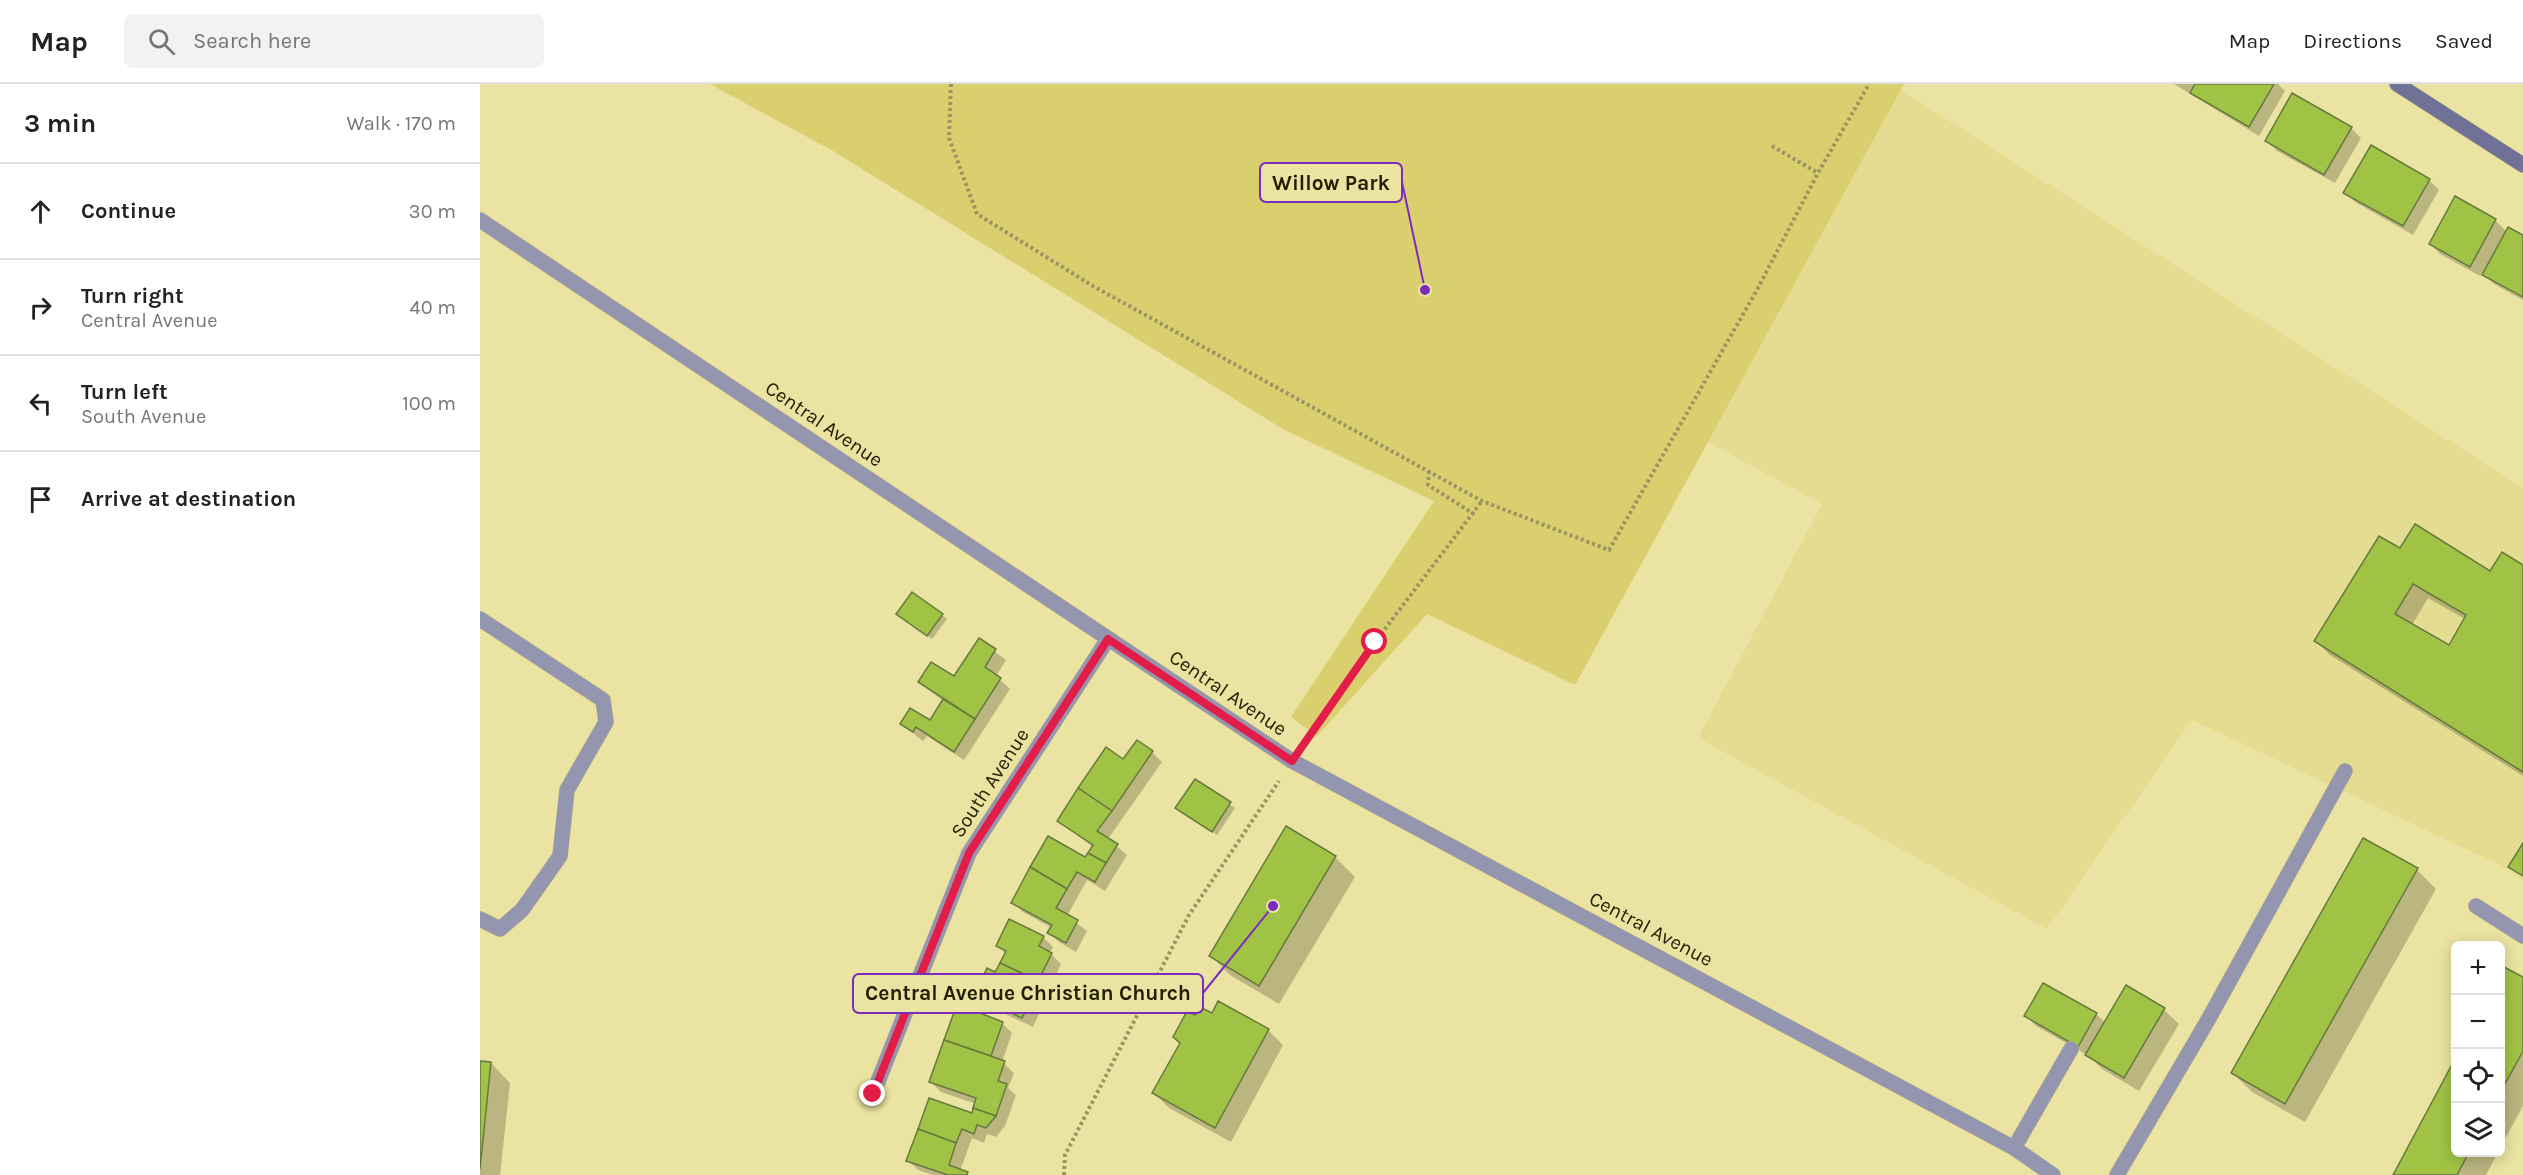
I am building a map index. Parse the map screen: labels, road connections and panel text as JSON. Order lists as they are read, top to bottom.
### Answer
{
  "streets": {
    "street": ["Central Avenue", "South Avenue"]
  },
  "crossings": [
    ["Central Avenue", "South Avenue"]
  ],
  "places": ["Willow Park", "Central Avenue Christian Church"],
  "page": {
    "header": "Map",
    "search": "Search here",
    "nav": ["Map", "Directions", "Saved"],
    "heading": ["3 min", "Walk · 170 m"],
    "list": [
      ["Continue", "30 m"],
      ["Turn right", "Central Avenue", "40 m"],
      ["Turn left", "South Avenue", "100 m"],
      "Arrive at destination"
    ],
    "map_buttons": ["+", "−"]
  }
}
